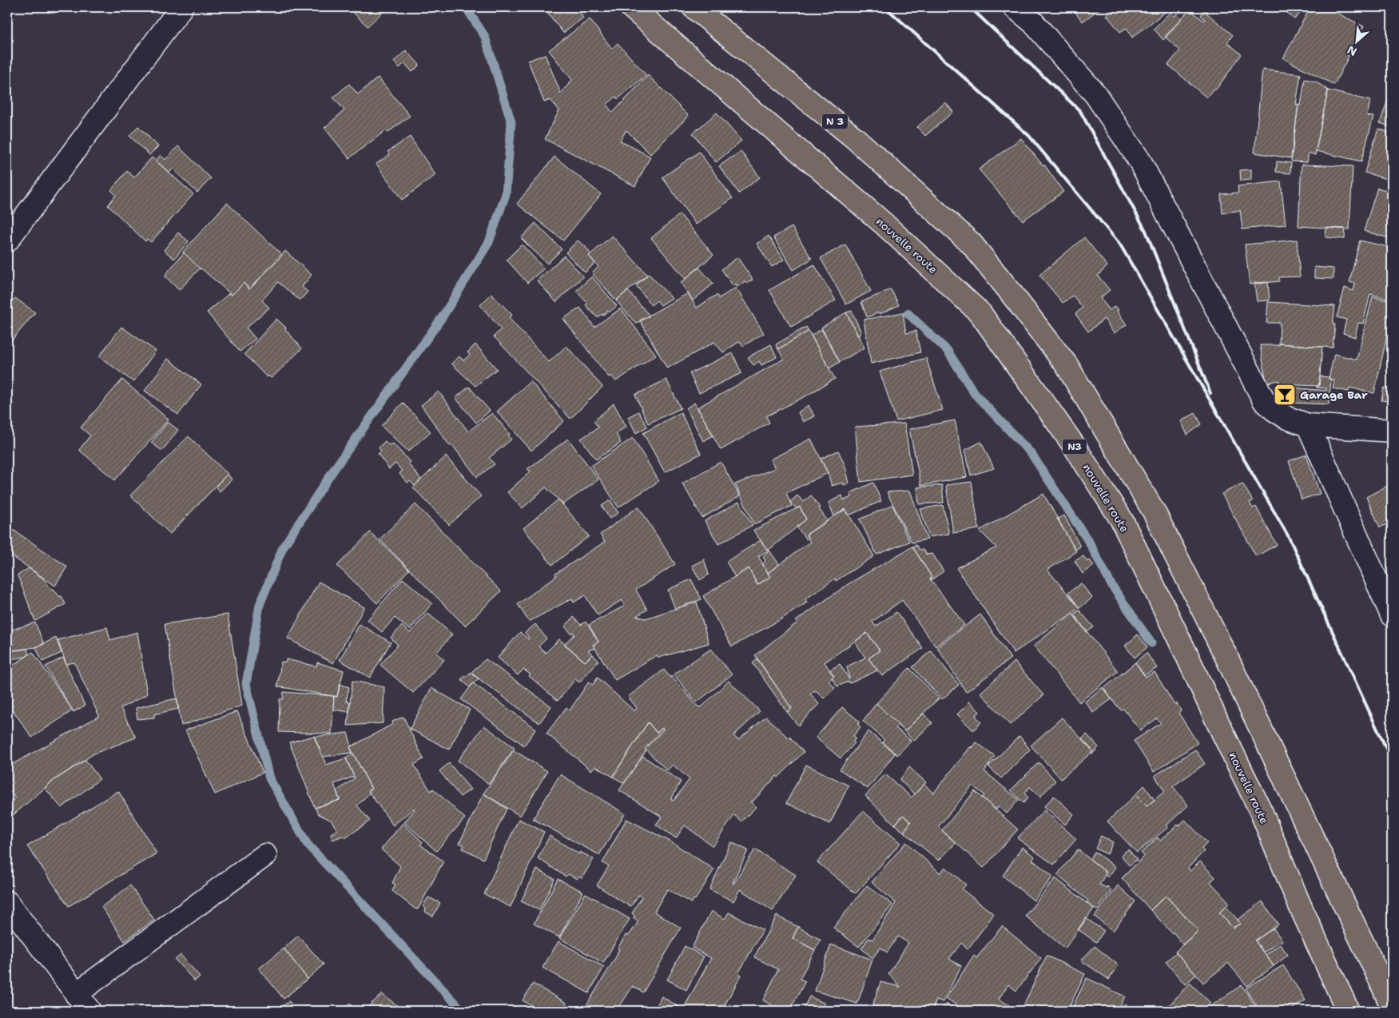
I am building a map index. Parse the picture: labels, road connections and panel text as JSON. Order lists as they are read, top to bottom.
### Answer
{
  "streets": {
    "highway": ["N 3", "nouvelle route", "N3"]
  },
  "places": {
    "bar": ["Garage Bar"]
  },
  "north": "bottom left"
}
